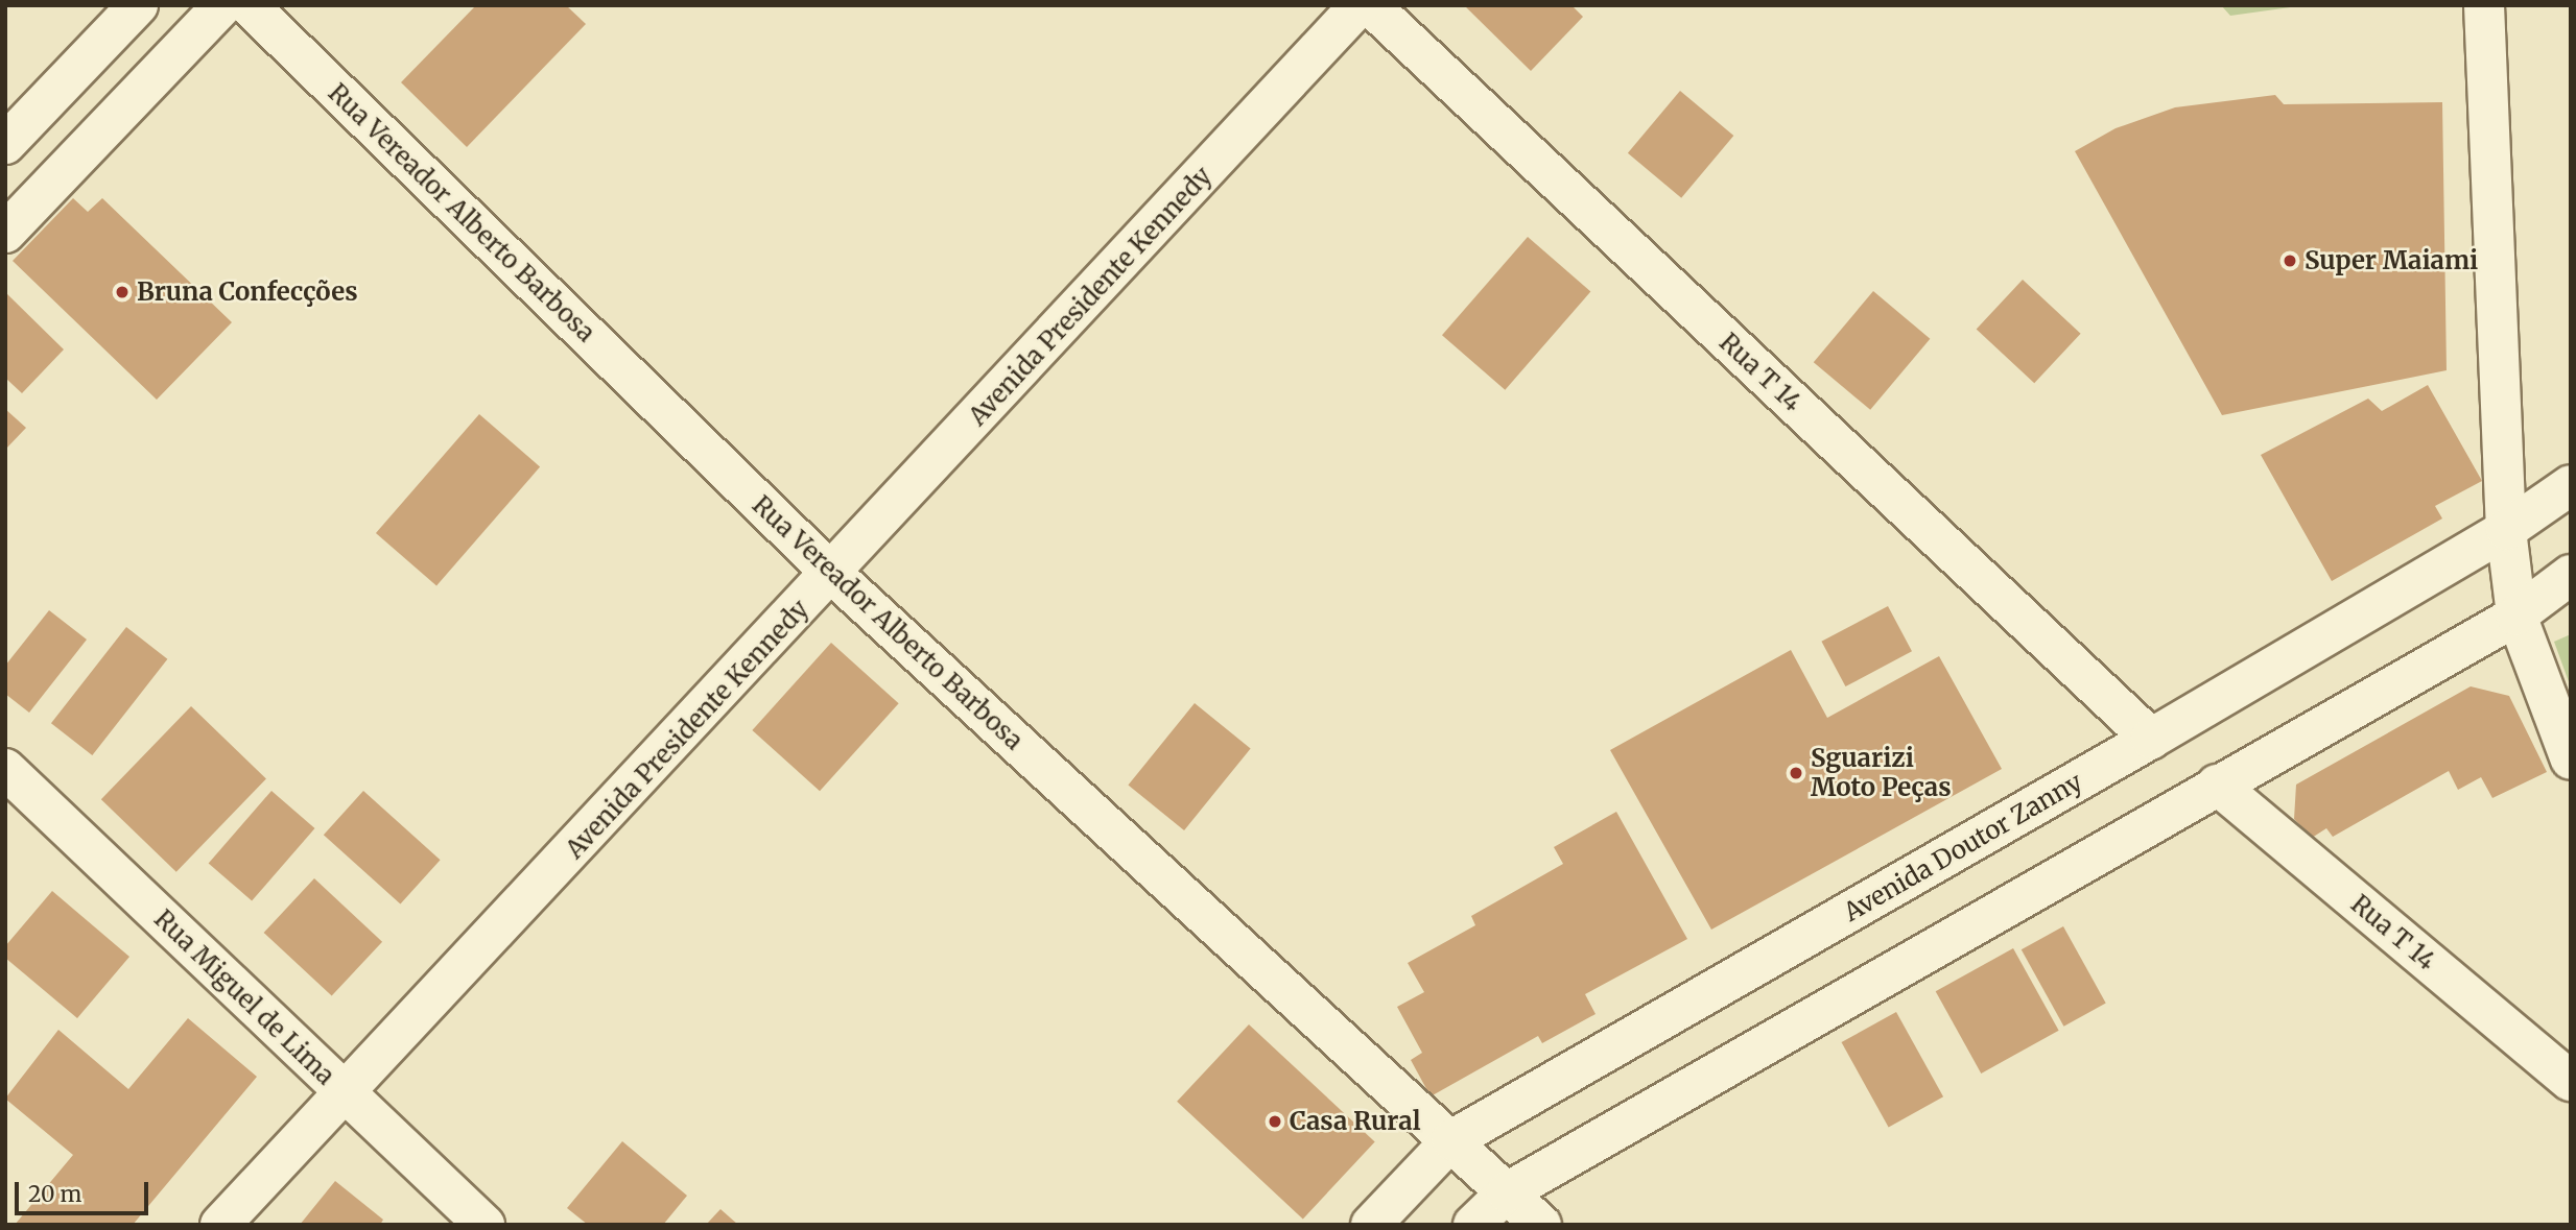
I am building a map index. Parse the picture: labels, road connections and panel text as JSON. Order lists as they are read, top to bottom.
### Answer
{
  "streets": {
    "street": [
      "Rua Vereador Alberto Barbosa",
      "Avenida Presidente Kennedy",
      "Rua T 14",
      "Avenida Doutor Zanny",
      "Rua Miguel de Lima"
    ]
  },
  "crossings": [
    ["Rua Vereador Alberto Barbosa", "Avenida Presidente Kennedy"],
    ["Rua Vereador Alberto Barbosa", "Avenida Doutor Zanny"],
    ["Avenida Presidente Kennedy", "Rua Miguel de Lima"],
    ["Rua T 14", "Avenida Doutor Zanny"]
  ],
  "places": [
    "Super Maiami",
    "Bruna Confecções",
    "Sguarizi Moto Peças",
    "Casa Rural"
  ],
  "scale_bar": "20 m"
}
